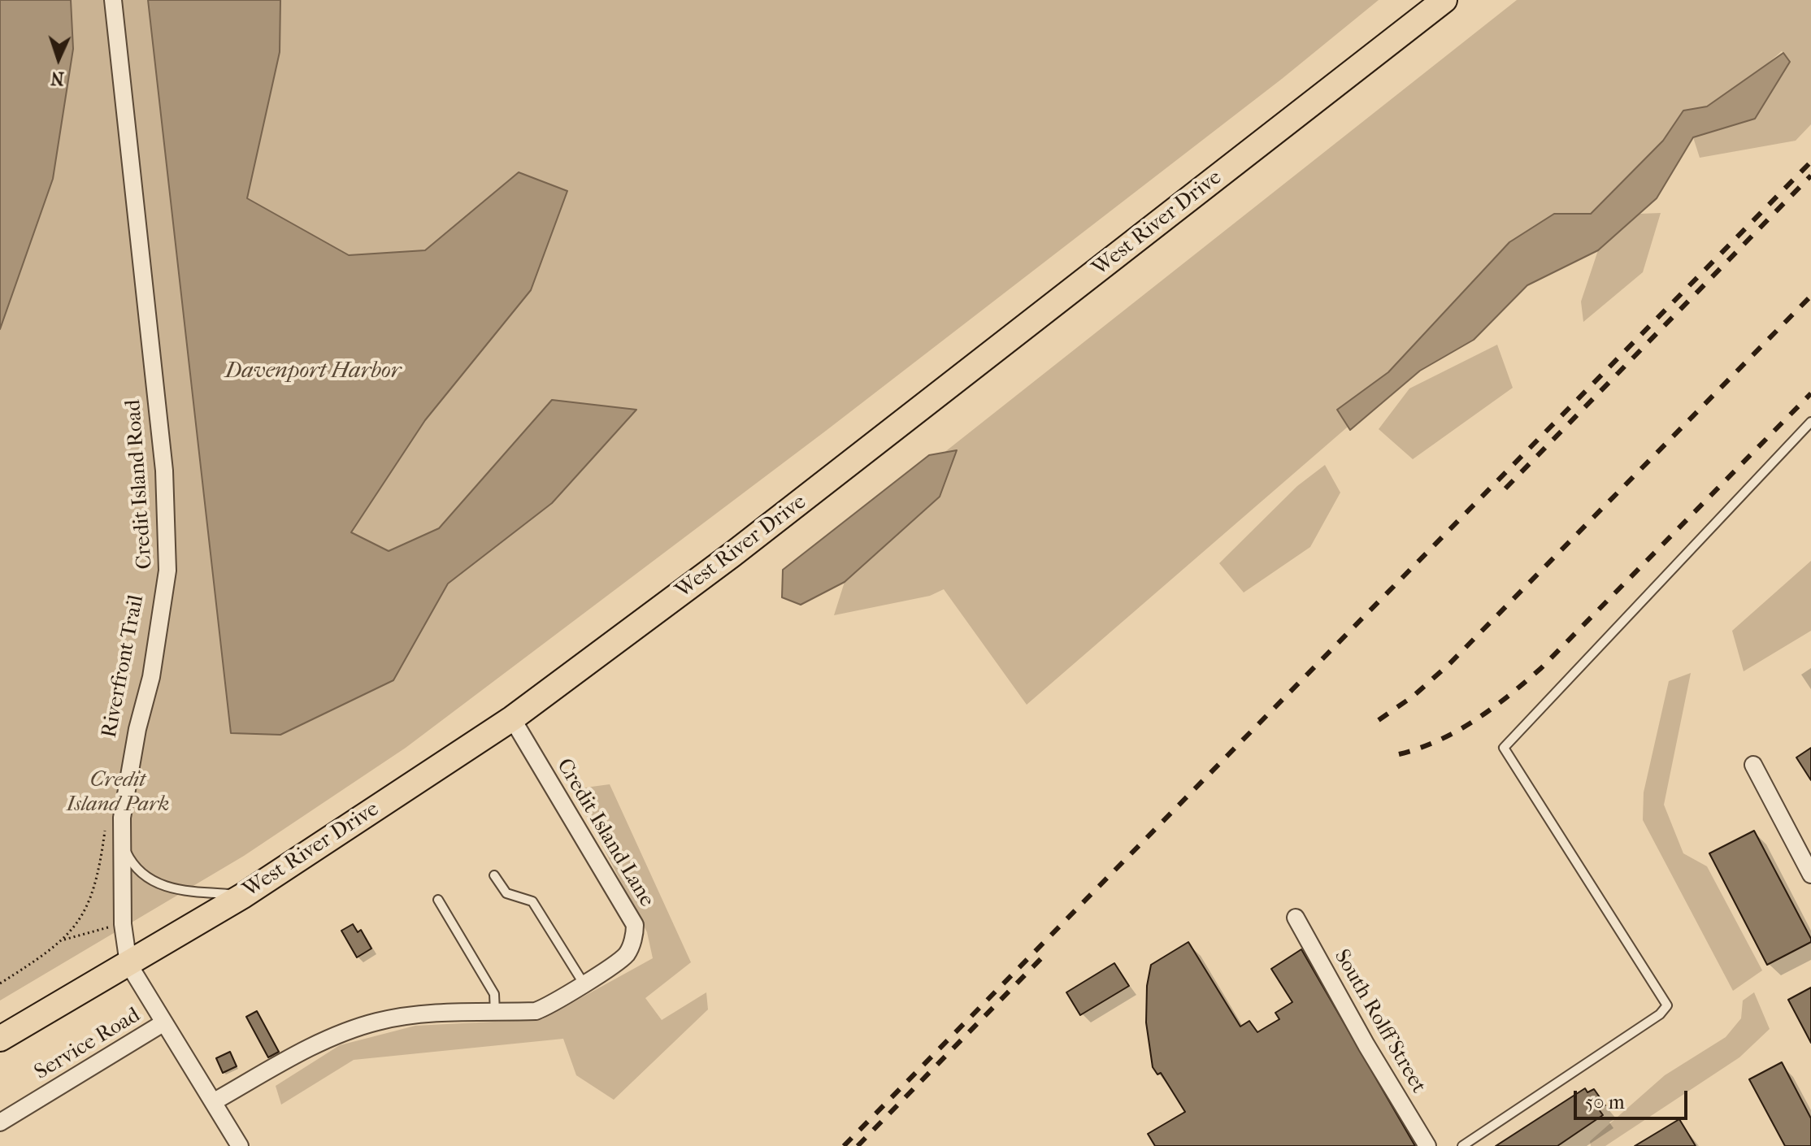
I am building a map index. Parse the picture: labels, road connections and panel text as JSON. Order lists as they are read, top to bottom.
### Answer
{
  "streets": {
    "main road": ["West River Drive"],
    "street": [
      "Credit Island Road",
      "Credit Island Lane",
      "South Rolff Street",
      "Service Road"
    ]
  },
  "crossings": [
    ["West River Drive", "Credit Island Road"],
    ["West River Drive", "Credit Island Lane"]
  ],
  "water": ["Davenport Harbor"],
  "parks": ["Credit Island Park"],
  "scale_bar": "50 m",
  "north": "bottom"
}
